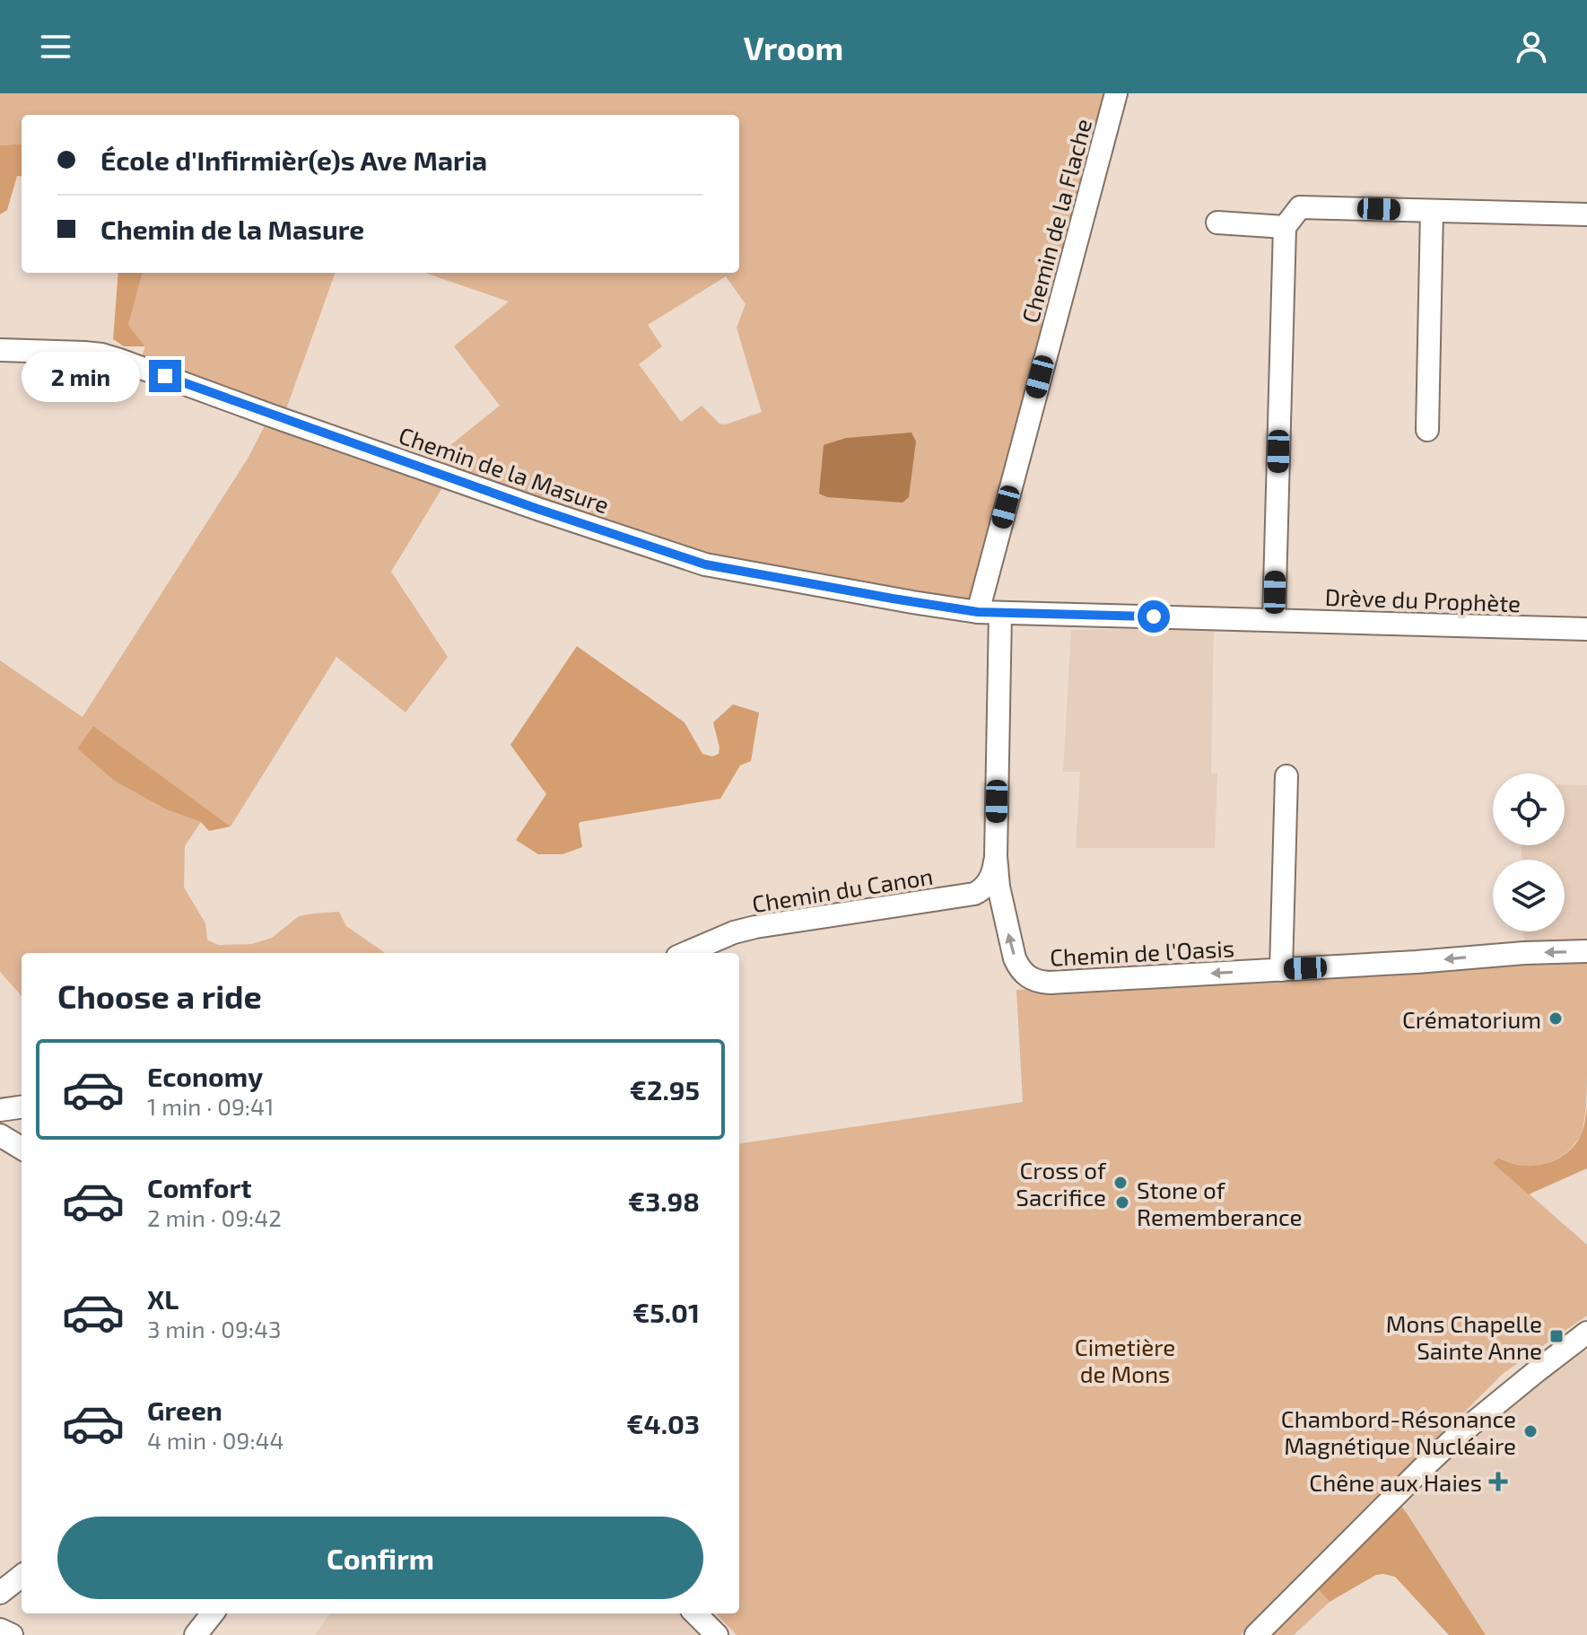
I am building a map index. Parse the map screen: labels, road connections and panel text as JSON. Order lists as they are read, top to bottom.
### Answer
{
  "streets": {
    "street": [
      "Chemin de la Flache",
      "Chemin de la Masure",
      "Drève du Prophète",
      "Chemin du Canon",
      "Chemin de l'Oasis"
    ]
  },
  "crossings": [
    ["Chemin de la Flache", "Chemin de la Masure"],
    ["Chemin de la Masure", "Drève du Prophète"],
    ["Chemin de la Masure", "Chemin de l'Oasis"],
    ["Drève du Prophète", "Chemin de l'Oasis"],
    ["Chemin du Canon", "Chemin de l'Oasis"]
  ],
  "one_way": ["Chemin de l'Oasis"],
  "parks": ["Cimetière de Mons"],
  "places": {
    "other": [
      "Crématorium",
      "Cross of Sacrifice",
      "Stone of Rememberance",
      "Chambord-Résonance Magnétique Nucléaire"
    ],
    "transit": ["Mons Chapelle Sainte Anne"],
    "health": ["Chêne aux Haies"]
  },
  "page": {
    "header": "Vroom",
    "banner": ["École d'Infirmièr(e)s Ave Maria", "Chemin de la Masure"],
    "bubble": "2 min",
    "heading": "Choose a ride",
    "list": [
      {
        "name": "Economy",
        "note": "1 min · 09:41",
        "value": "€2.95"
      },
      {
        "name": "Comfort",
        "note": "2 min · 09:42",
        "value": "€3.98"
      },
      {
        "name": "XL",
        "note": "3 min · 09:43",
        "value": "€5.01"
      },
      {
        "name": "Green",
        "note": "4 min · 09:44",
        "value": "€4.03"
      }
    ],
    "buttons": "Confirm"
  }
}
